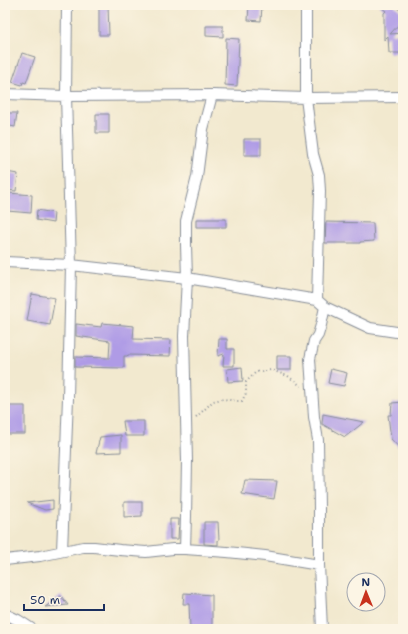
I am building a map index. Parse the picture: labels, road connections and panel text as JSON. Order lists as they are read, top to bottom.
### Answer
{
  "scale_bar": "50 m",
  "north": "top"
}
